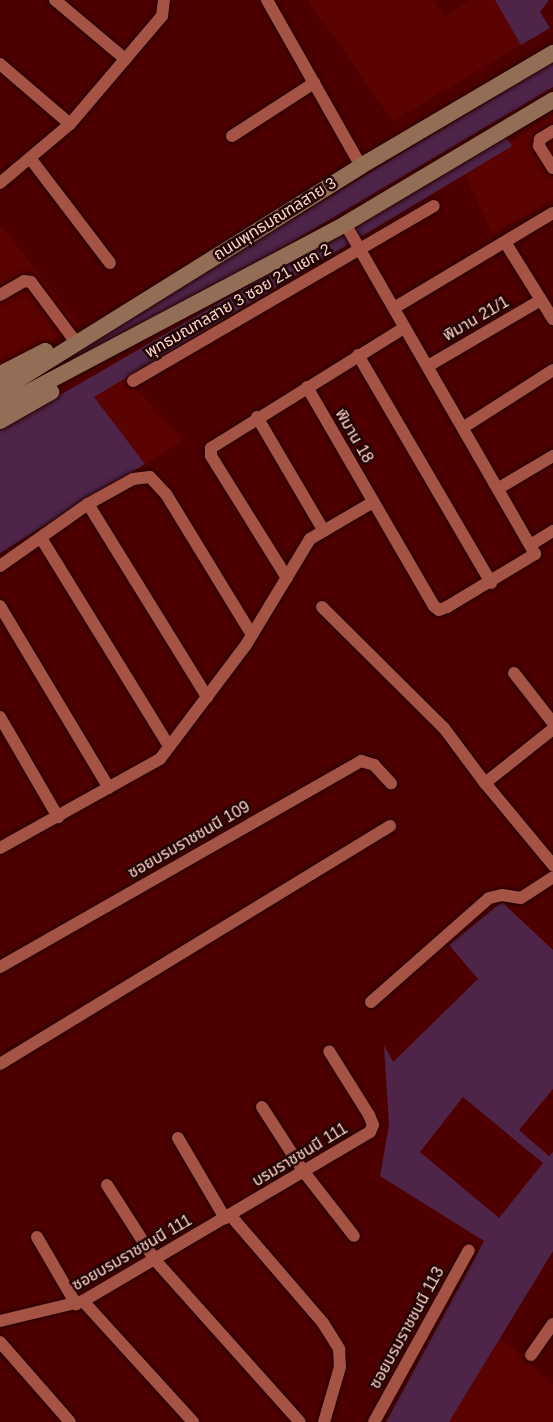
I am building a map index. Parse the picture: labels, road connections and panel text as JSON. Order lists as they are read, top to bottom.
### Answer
{
  "streets": {
    "main road": ["ถนนพุทธมณฑลสาย 3"],
    "street": [
      "พุทธมณฑลสาย 3 ซอย 21 แยก 2",
      "พิมาน 21/1",
      "พิมาน 18",
      "ซอยบรมราชชนนี 109",
      "บรมราชชนนี 111",
      "ซอยบรมราชชนนี 111",
      "ซอยบรมราชชนนี 113"
    ]
  },
  "crossings": [
    ["บรมราชชนนี 111", "ซอยบรมราชชนนี 111"]
  ]
}
